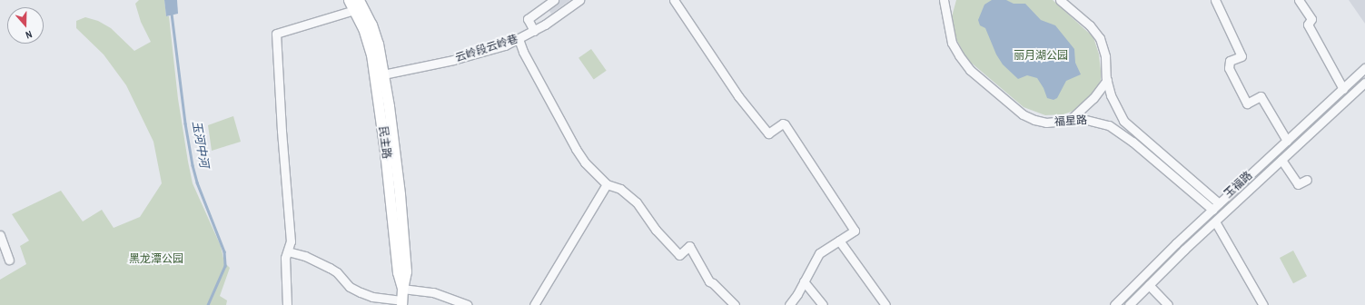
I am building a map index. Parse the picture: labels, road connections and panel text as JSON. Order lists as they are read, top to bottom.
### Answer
{
  "streets": {
    "main road": ["民主路"],
    "street": ["云岭段云岭巷", "福星路", "玉福路"]
  },
  "crossings": [
    ["云岭段云岭巷", "民主路"],
    ["福星路", "玉福路"]
  ],
  "water": ["玉河中河"],
  "parks": ["丽月湖公园", "黑龙潭公园"],
  "north": "bottom"
}
